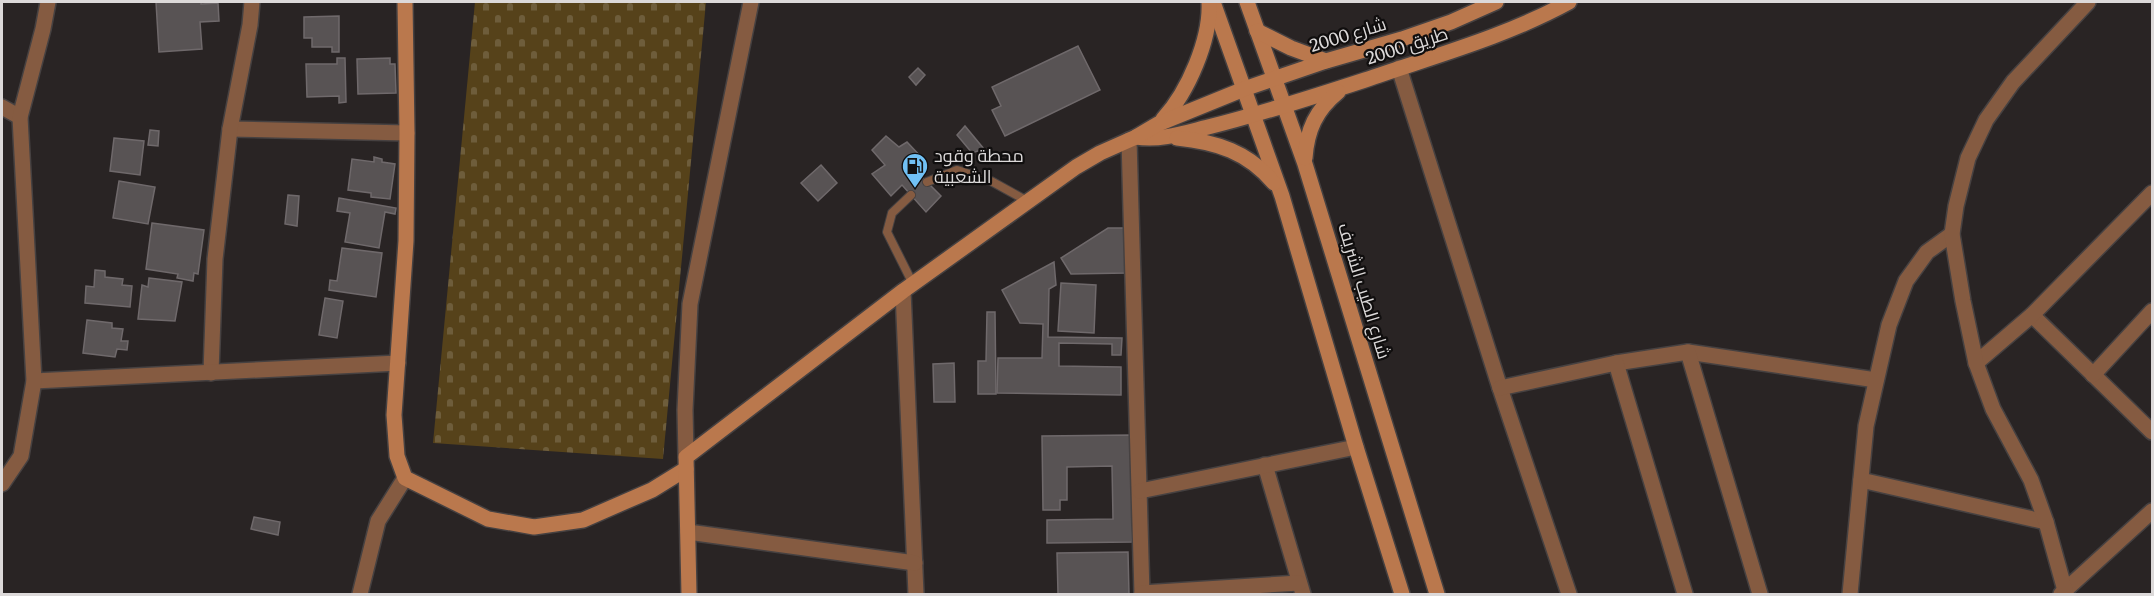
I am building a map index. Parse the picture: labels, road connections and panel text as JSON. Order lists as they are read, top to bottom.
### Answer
{
  "streets": {
    "street": ["شارع 2000", "طريق 2000", "شارع الطيب الشريف"]
  },
  "crossings": [
    ["شارع 2000", "طريق 2000"],
    ["شارع 2000", "شارع الطيب الشريف"],
    ["طريق 2000", "شارع الطيب الشريف"]
  ],
  "places": {
    "fuel station": ["محطة وقود الشعبية"]
  }
}
